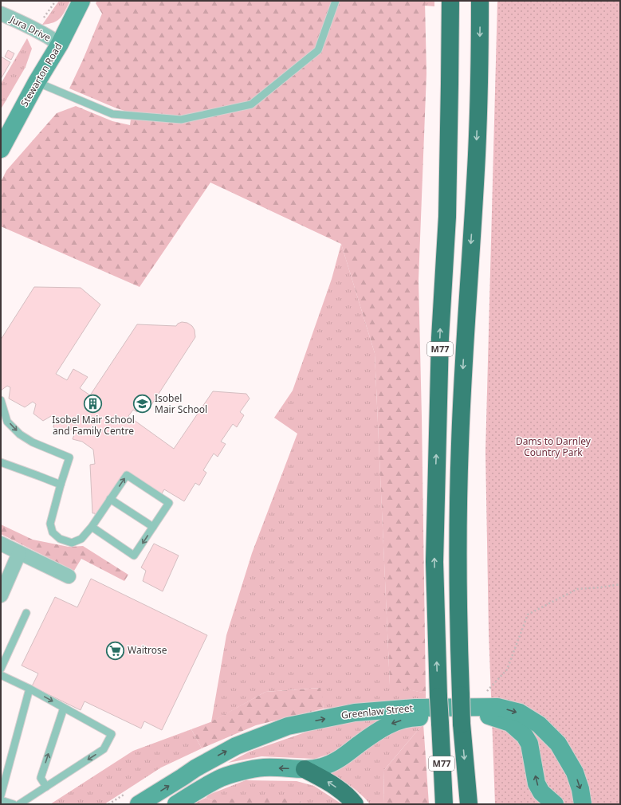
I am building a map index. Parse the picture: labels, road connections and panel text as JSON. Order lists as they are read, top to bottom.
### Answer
{
  "streets": {
    "highway": ["M77"],
    "main road": ["Stewarton Road", "Greenlaw Street"],
    "street": ["Jura Drive"]
  },
  "crossings": [
    ["Jura Drive", "Stewarton Road"]
  ],
  "parks": ["Dams to Darnley Country Park"],
  "places": {
    "building": ["Isobel Mair School and Family Centre"],
    "school or university": ["Isobel Mair School"],
    "supermarket": ["Waitrose"]
  }
}
